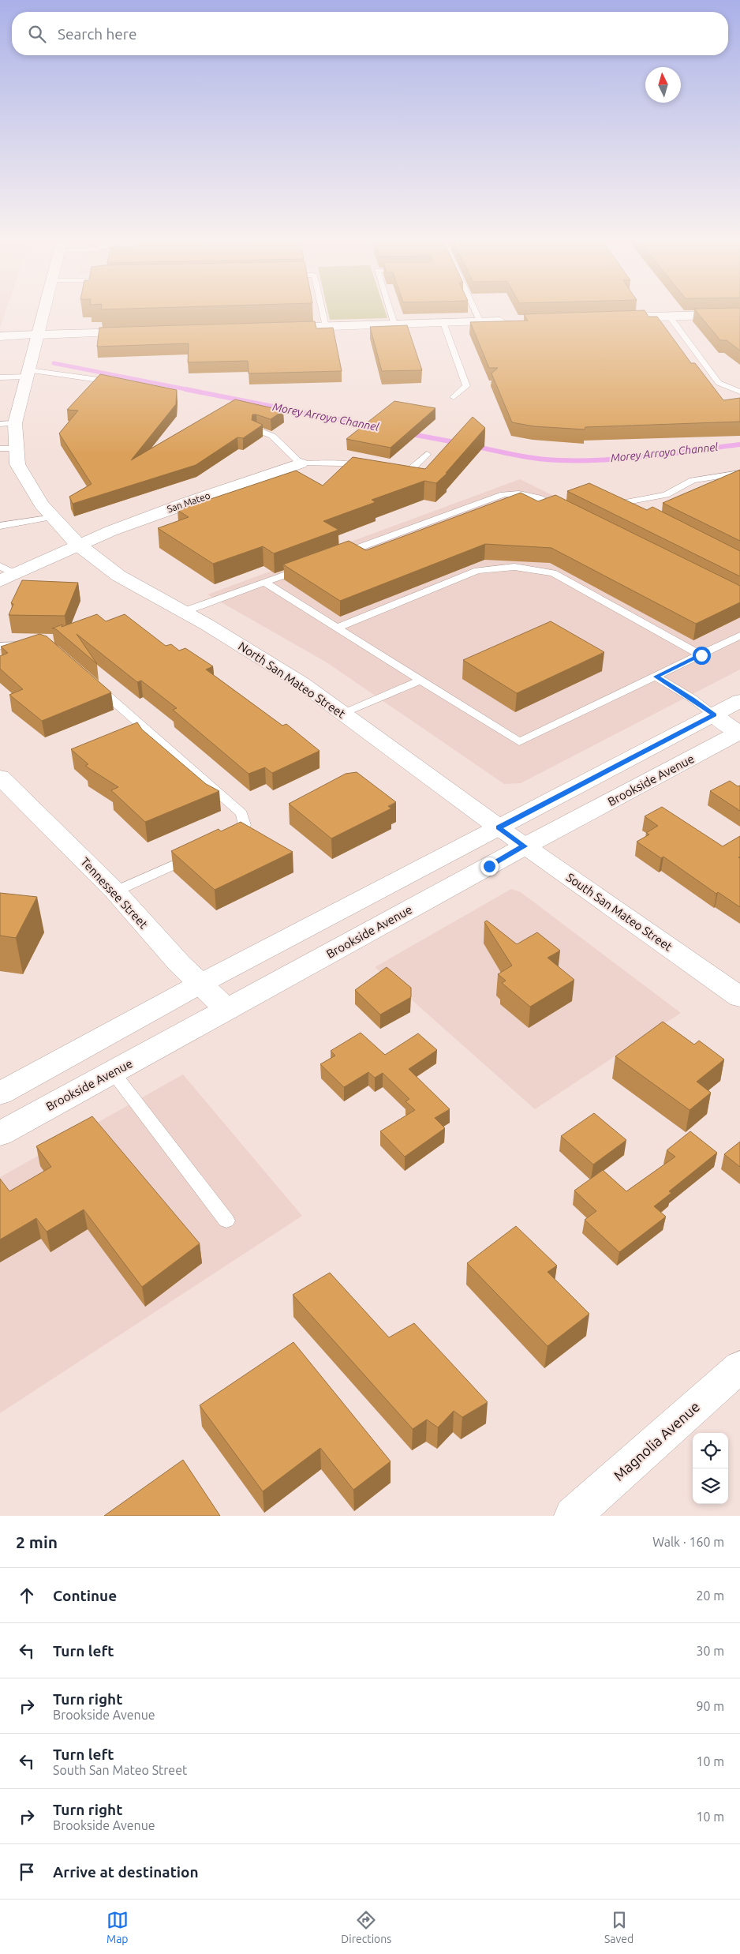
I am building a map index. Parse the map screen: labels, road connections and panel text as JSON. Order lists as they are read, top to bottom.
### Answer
{
  "streets": {
    "main road": [
      "San Mateo",
      "North San Mateo Street",
      "Brookside Avenue",
      "Tennessee Street",
      "South San Mateo Street",
      "Magnolia Avenue"
    ]
  },
  "crossings": [
    ["San Mateo", "North San Mateo Street"],
    ["North San Mateo Street", "South San Mateo Street"],
    ["Brookside Avenue", "Tennessee Street"],
    ["Brookside Avenue", "South San Mateo Street"]
  ],
  "water": ["Morey Arroyo Channel"],
  "north": "top",
  "page": {
    "search": "Search here",
    "heading": ["2 min", "Walk · 160 m"],
    "list": [
      ["Continue", "20 m"],
      ["Turn left", "30 m"],
      ["Turn right", "Brookside Avenue", "90 m"],
      ["Turn left", "South San Mateo Street", "10 m"],
      ["Turn right", "Brookside Avenue", "10 m"],
      "Arrive at destination"
    ],
    "nav": ["Map", "Directions", "Saved"]
  }
}
